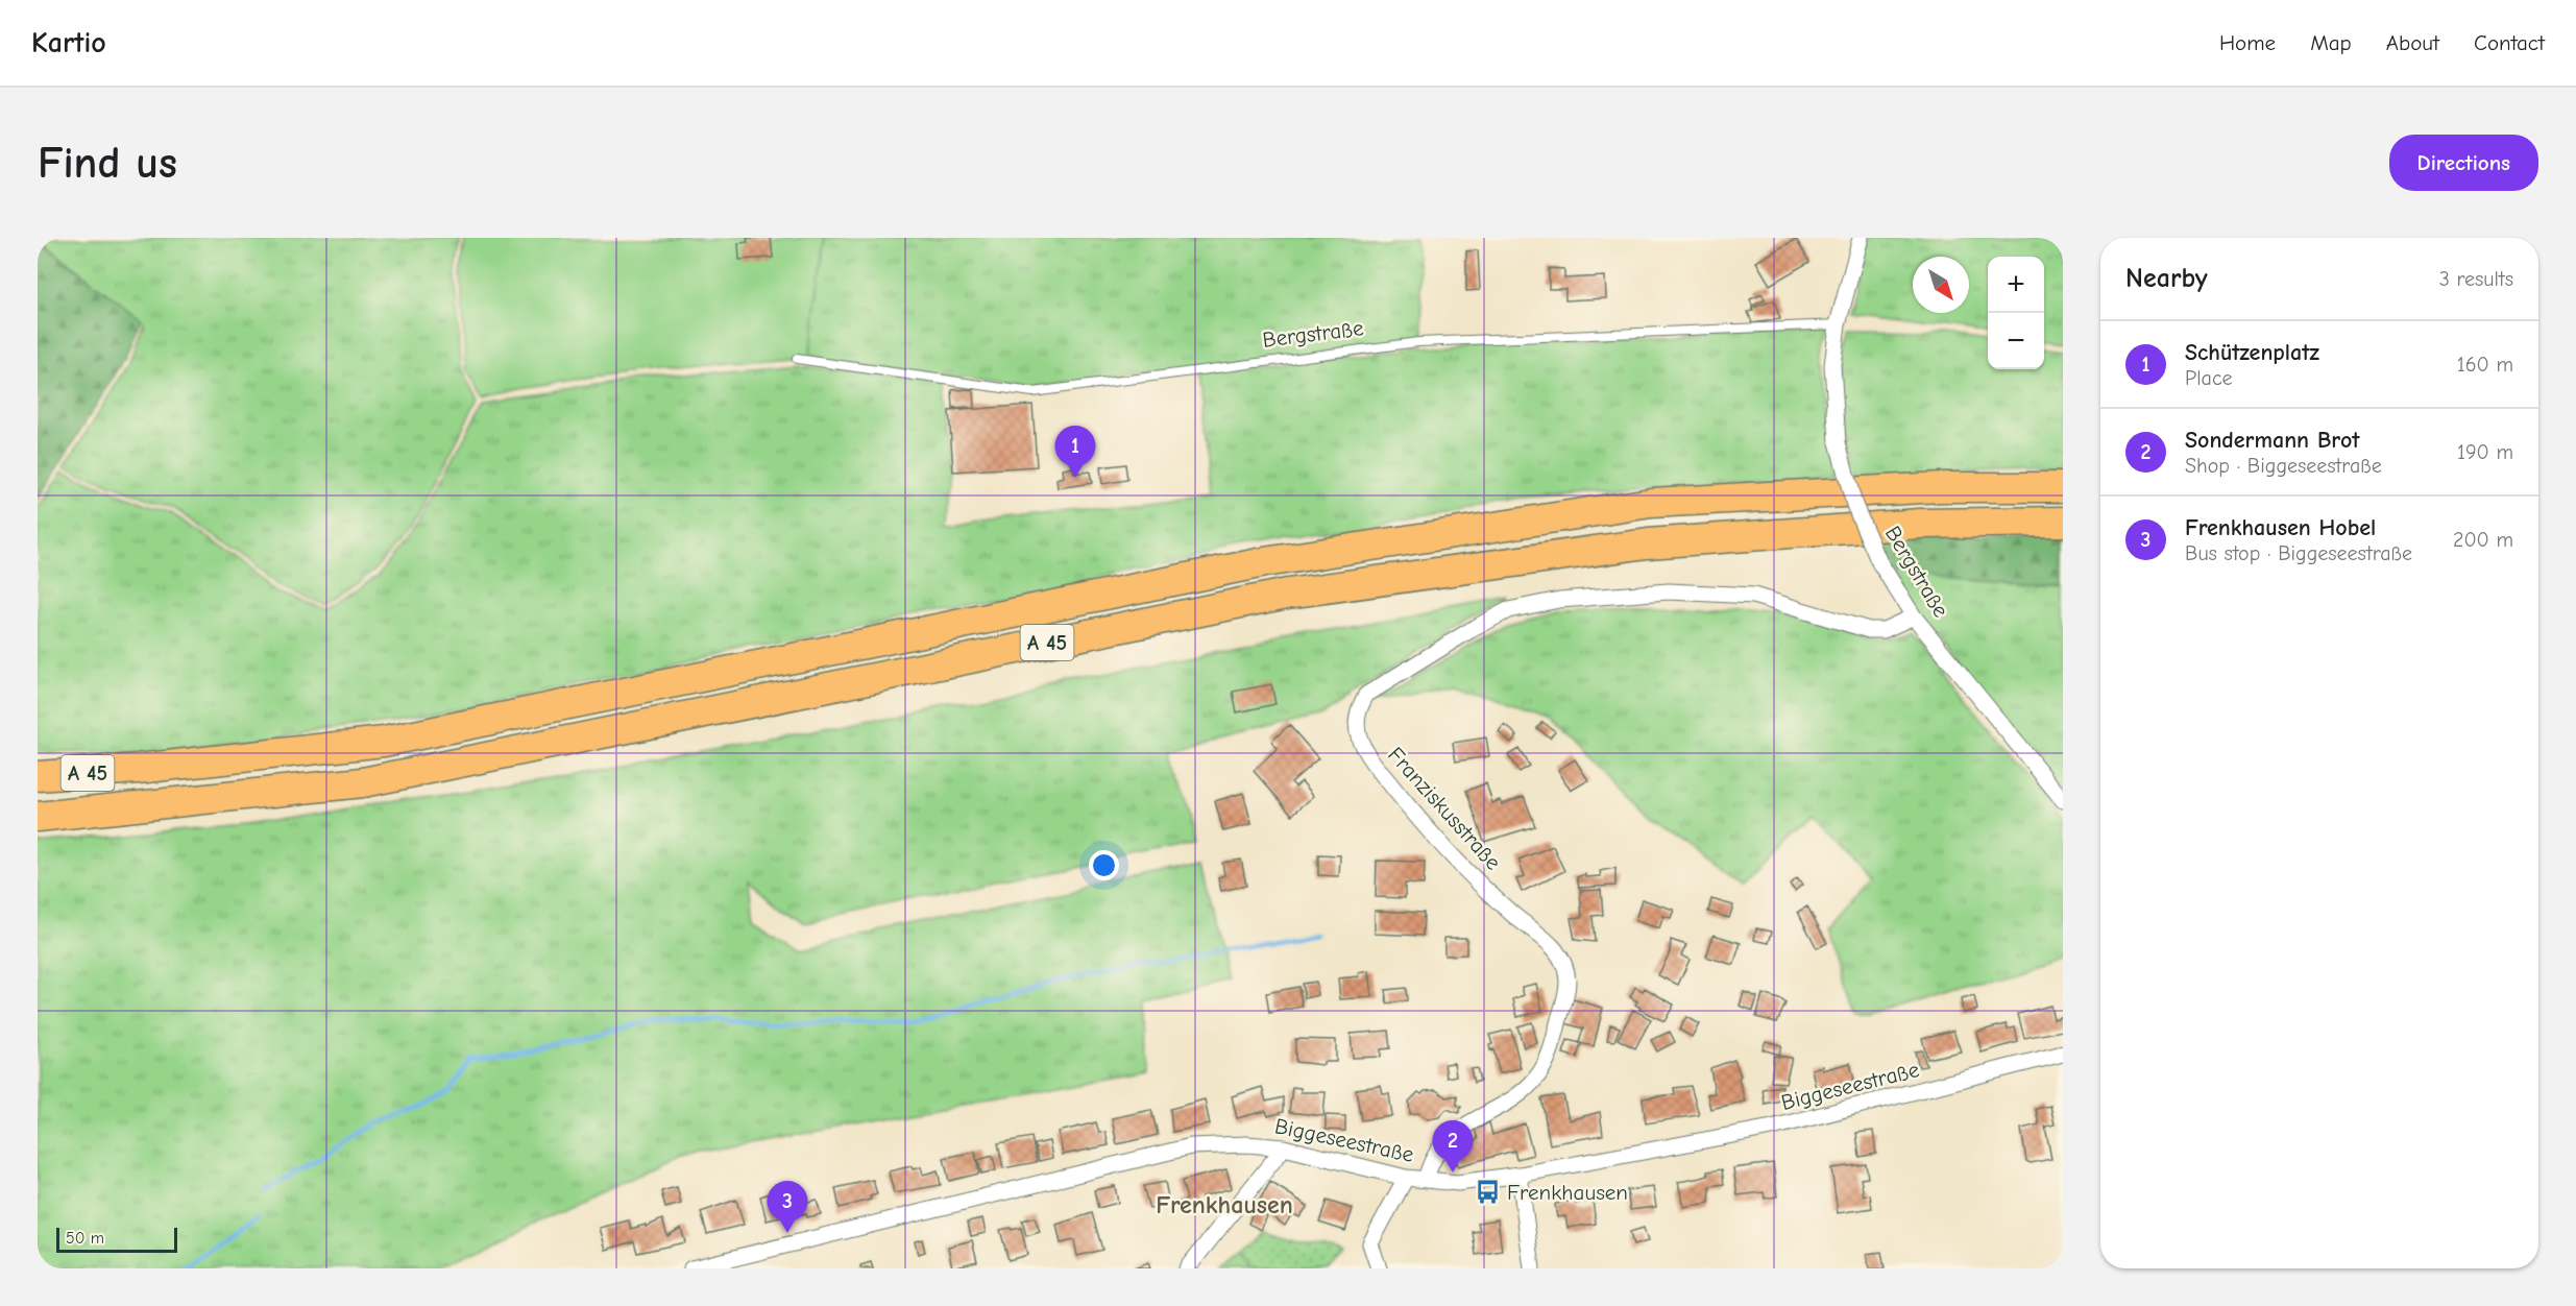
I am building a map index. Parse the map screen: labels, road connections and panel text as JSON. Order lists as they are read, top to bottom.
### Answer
{
  "streets": {
    "highway": ["A 45"],
    "street": ["Bergstraße", "Franziskusstraße", "Biggeseestraße"]
  },
  "crossings": [
    ["Bergstraße", "Franziskusstraße"],
    ["Franziskusstraße", "Biggeseestraße"]
  ],
  "districts": ["Frenkhausen"],
  "places": {
    "bus stop": ["Frenkhausen"]
  },
  "scale_bar": "50 m",
  "north": "bottom right",
  "page": {
    "header": "Kartio",
    "nav": [
      "Home",
      "Map",
      "About",
      "Contact"
    ],
    "buttons": "Directions",
    "title": "Find us",
    "heading": ["Nearby", "3 results"],
    "map_buttons": ["+", "−"],
    "list": [
      {
        "mark": "1",
        "name": "Schützenplatz",
        "note": "Place",
        "value": "160 m"
      },
      {
        "mark": "2",
        "name": "Sondermann Brot",
        "note": "Shop · Biggeseestraße",
        "value": "190 m"
      },
      {
        "mark": "3",
        "name": "Frenkhausen Hobel",
        "note": "Bus stop · Biggeseestraße",
        "value": "200 m"
      }
    ],
    "pins": ["1", "2", "3"],
    "scale": "50 m"
  }
}
